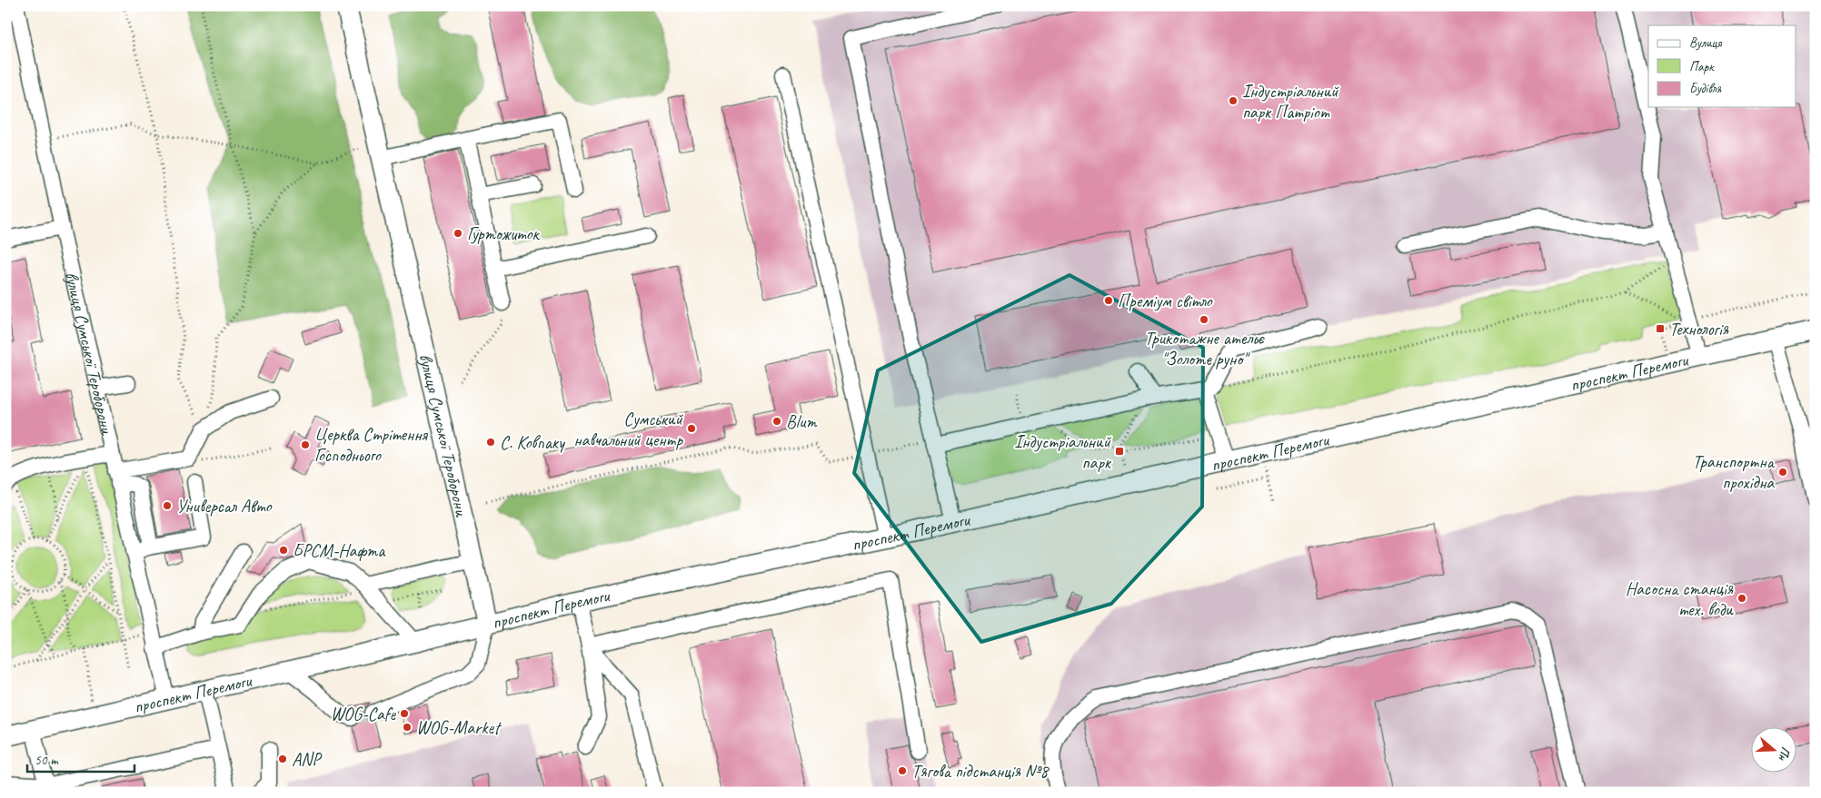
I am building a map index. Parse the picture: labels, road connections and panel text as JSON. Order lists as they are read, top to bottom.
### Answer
{
  "streets": {
    "main road": ["вулиця Сумської Тероборони", "проспект Перемоги"]
  },
  "crossings": [
    ["вулиця Сумської Тероборони", "проспект Перемоги"]
  ],
  "places": {
    "other": [
      "Індустріальний парк Патріот",
      "Гуртожиток",
      "Преміум світло",
      "Трикотажне ательє \"Золоте руно\"",
      "Blum",
      "Сумський навчальний центр",
      "С. Ковпаку",
      "Церква Стрітення Господнього",
      "Транспортна прохідна",
      "Универсал Авто",
      "БРСМ-Нафта",
      "Насосна станція тех. води",
      "WOG-Cafe",
      "WOG-Market",
      "ANP",
      "Тягова підстанція №8"
    ],
    "transit": ["Технологія", "Індустріальний парк"]
  },
  "legend": ["Вулиця", "Парк", "Будівля"],
  "scale_bar": "50 m",
  "north": "right"
}
